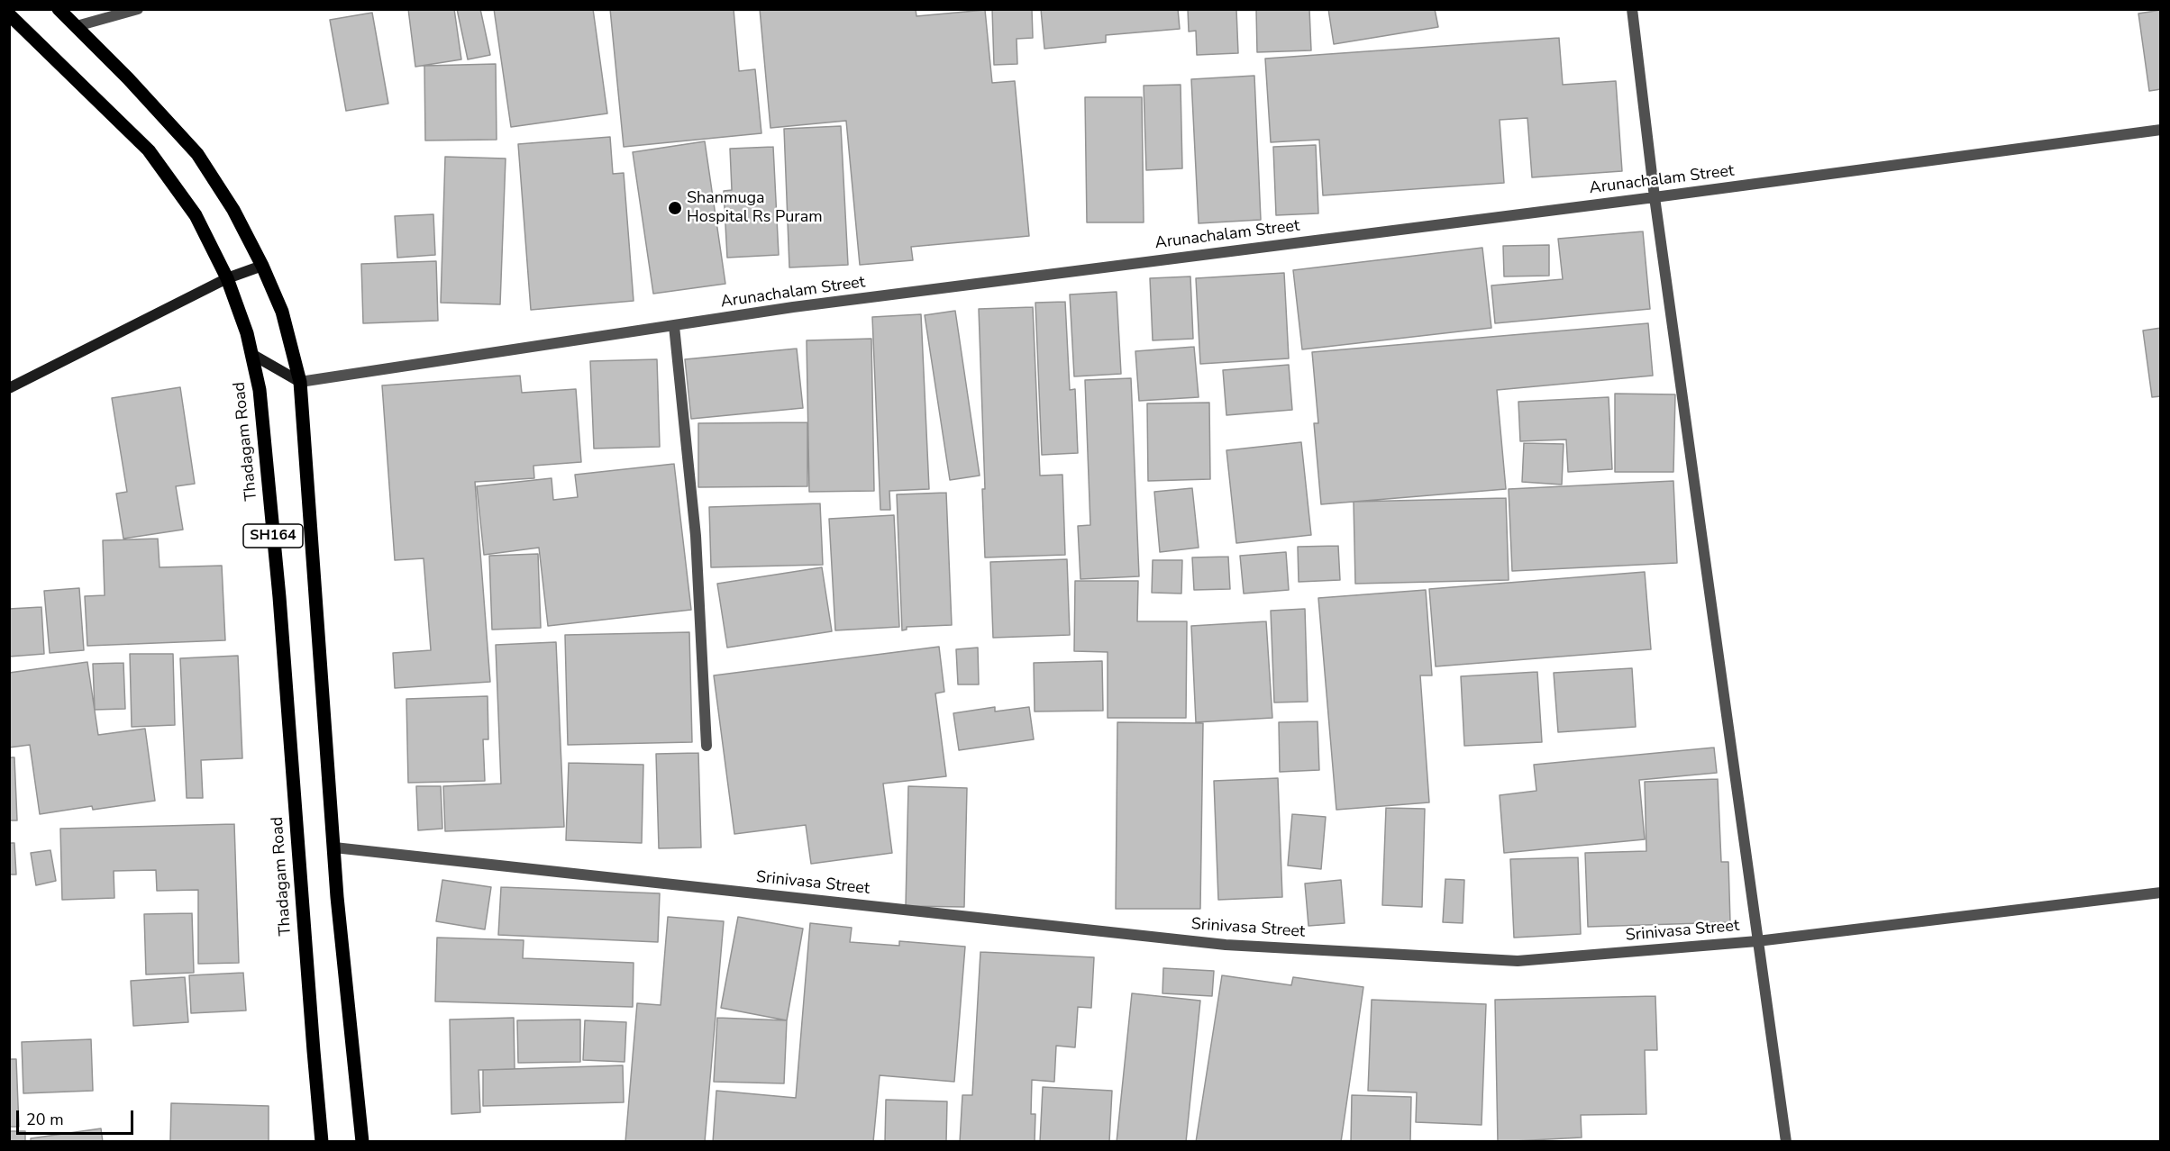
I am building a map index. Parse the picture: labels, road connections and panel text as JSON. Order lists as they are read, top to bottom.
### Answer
{
  "streets": {
    "main road": ["Thadagam Road", "SH164"],
    "street": ["Arunachalam Street", "Srinivasa Street"]
  },
  "crossings": [
    ["Arunachalam Street", "SH164"],
    ["SH164", "Srinivasa Street"]
  ],
  "places": ["Shanmuga Hospital Rs Puram"],
  "scale_bar": "20 m"
}
